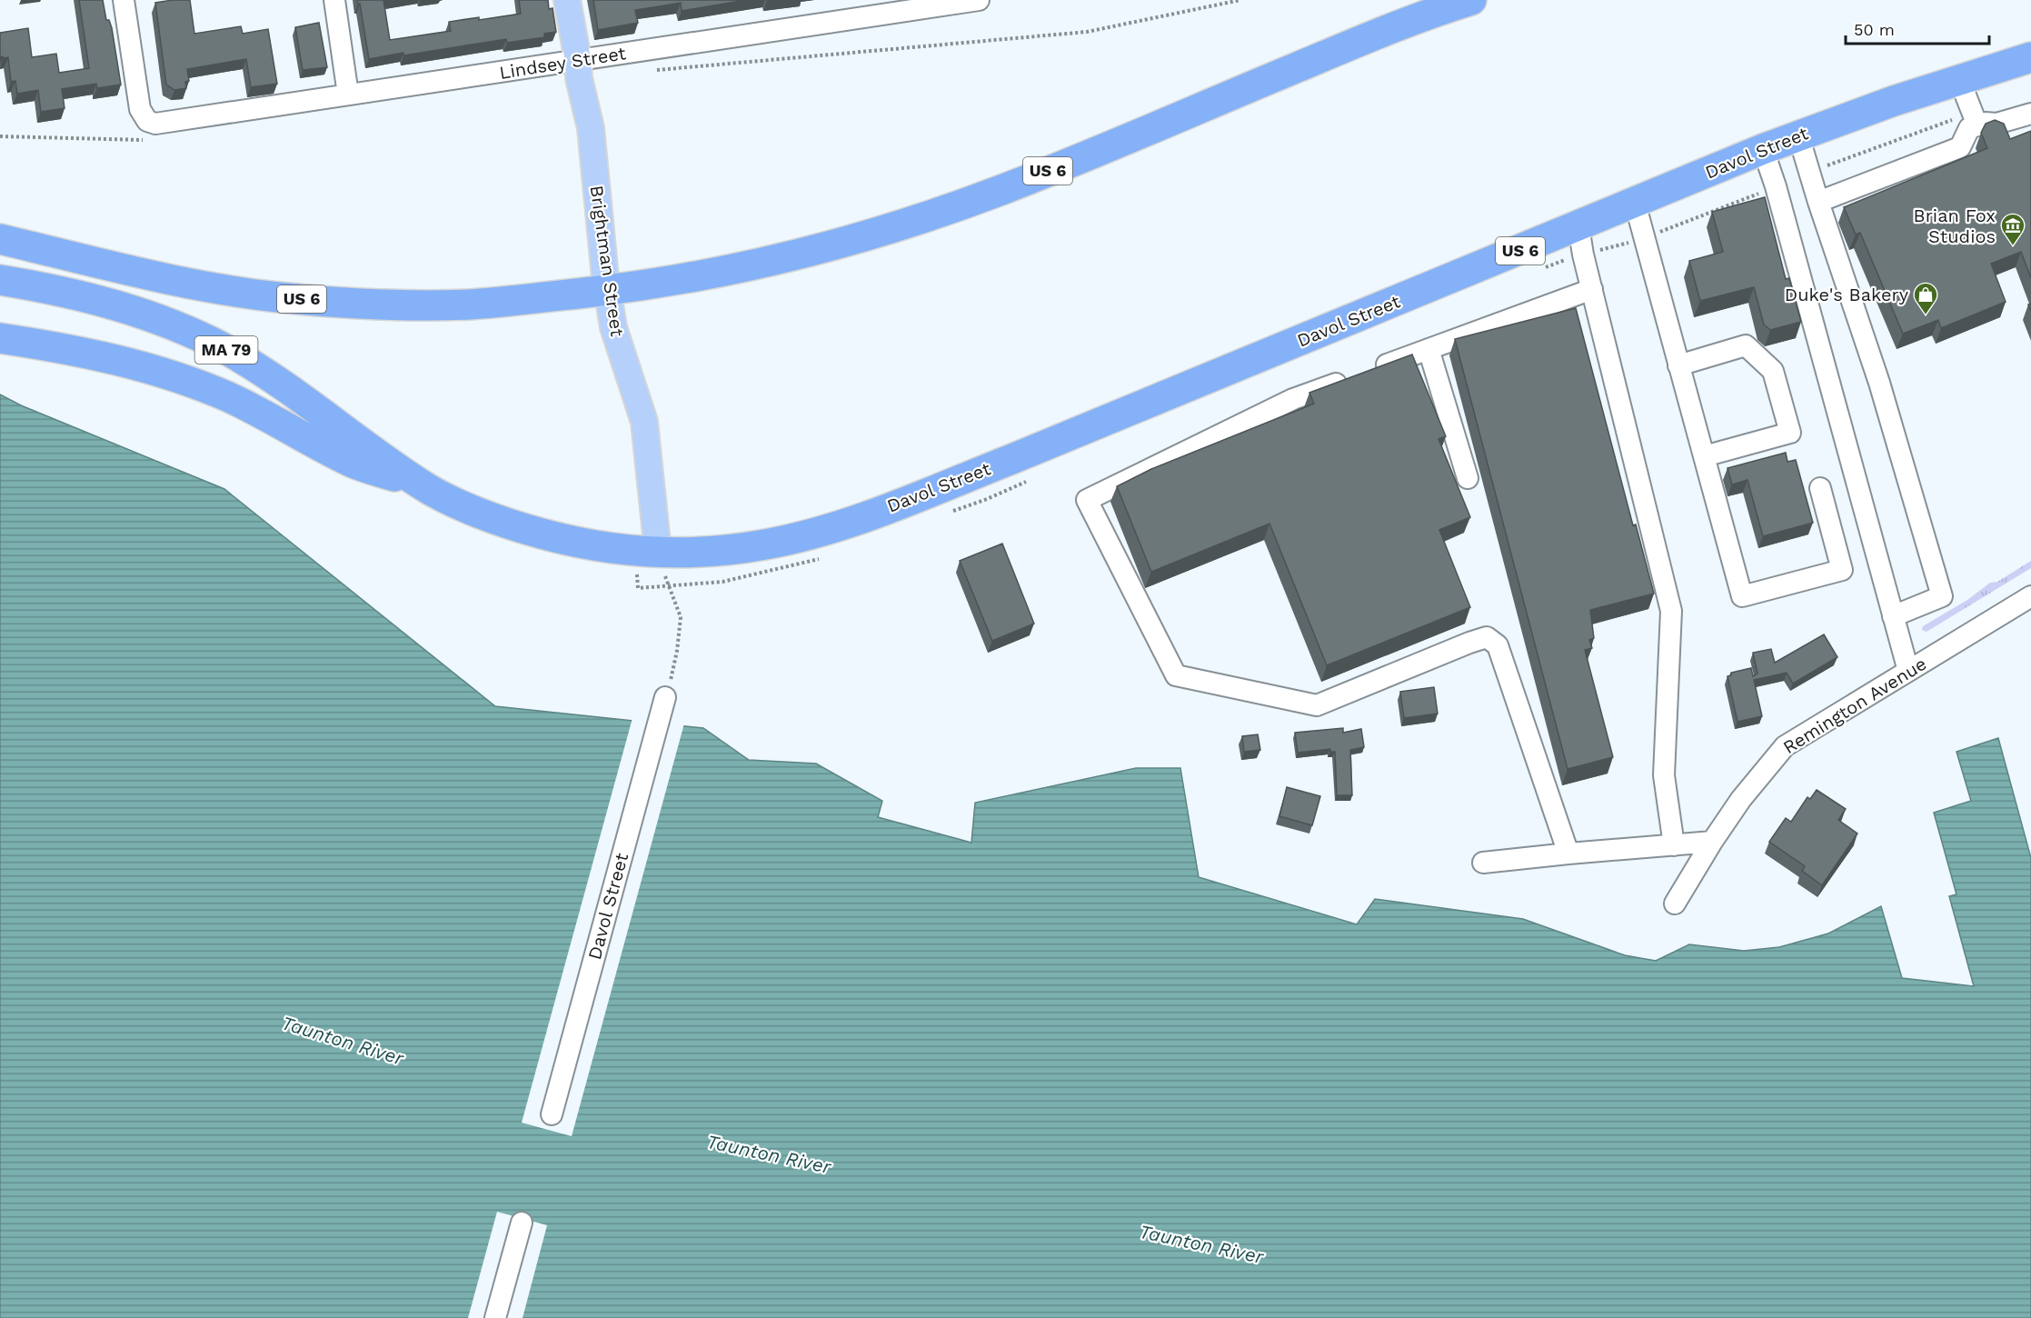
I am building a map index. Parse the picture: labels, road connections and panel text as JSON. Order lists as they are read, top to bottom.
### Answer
{
  "streets": {
    "highway": ["Davol Street", "US 6", "MA 79"],
    "main road": ["Brightman Street"],
    "street": ["Lindsey Street", "Remington Avenue"]
  },
  "crossings": [
    ["Lindsey Street", "Brightman Street"],
    ["Davol Street", "US 6"],
    ["Davol Street", "Brightman Street"],
    ["US 6", "Brightman Street"],
    ["US 6", "MA 79"]
  ],
  "water": ["Taunton River"],
  "places": {
    "museum": ["Brian Fox Studios"],
    "shop": ["Duke's Bakery"]
  },
  "scale_bar": "50 m"
}
